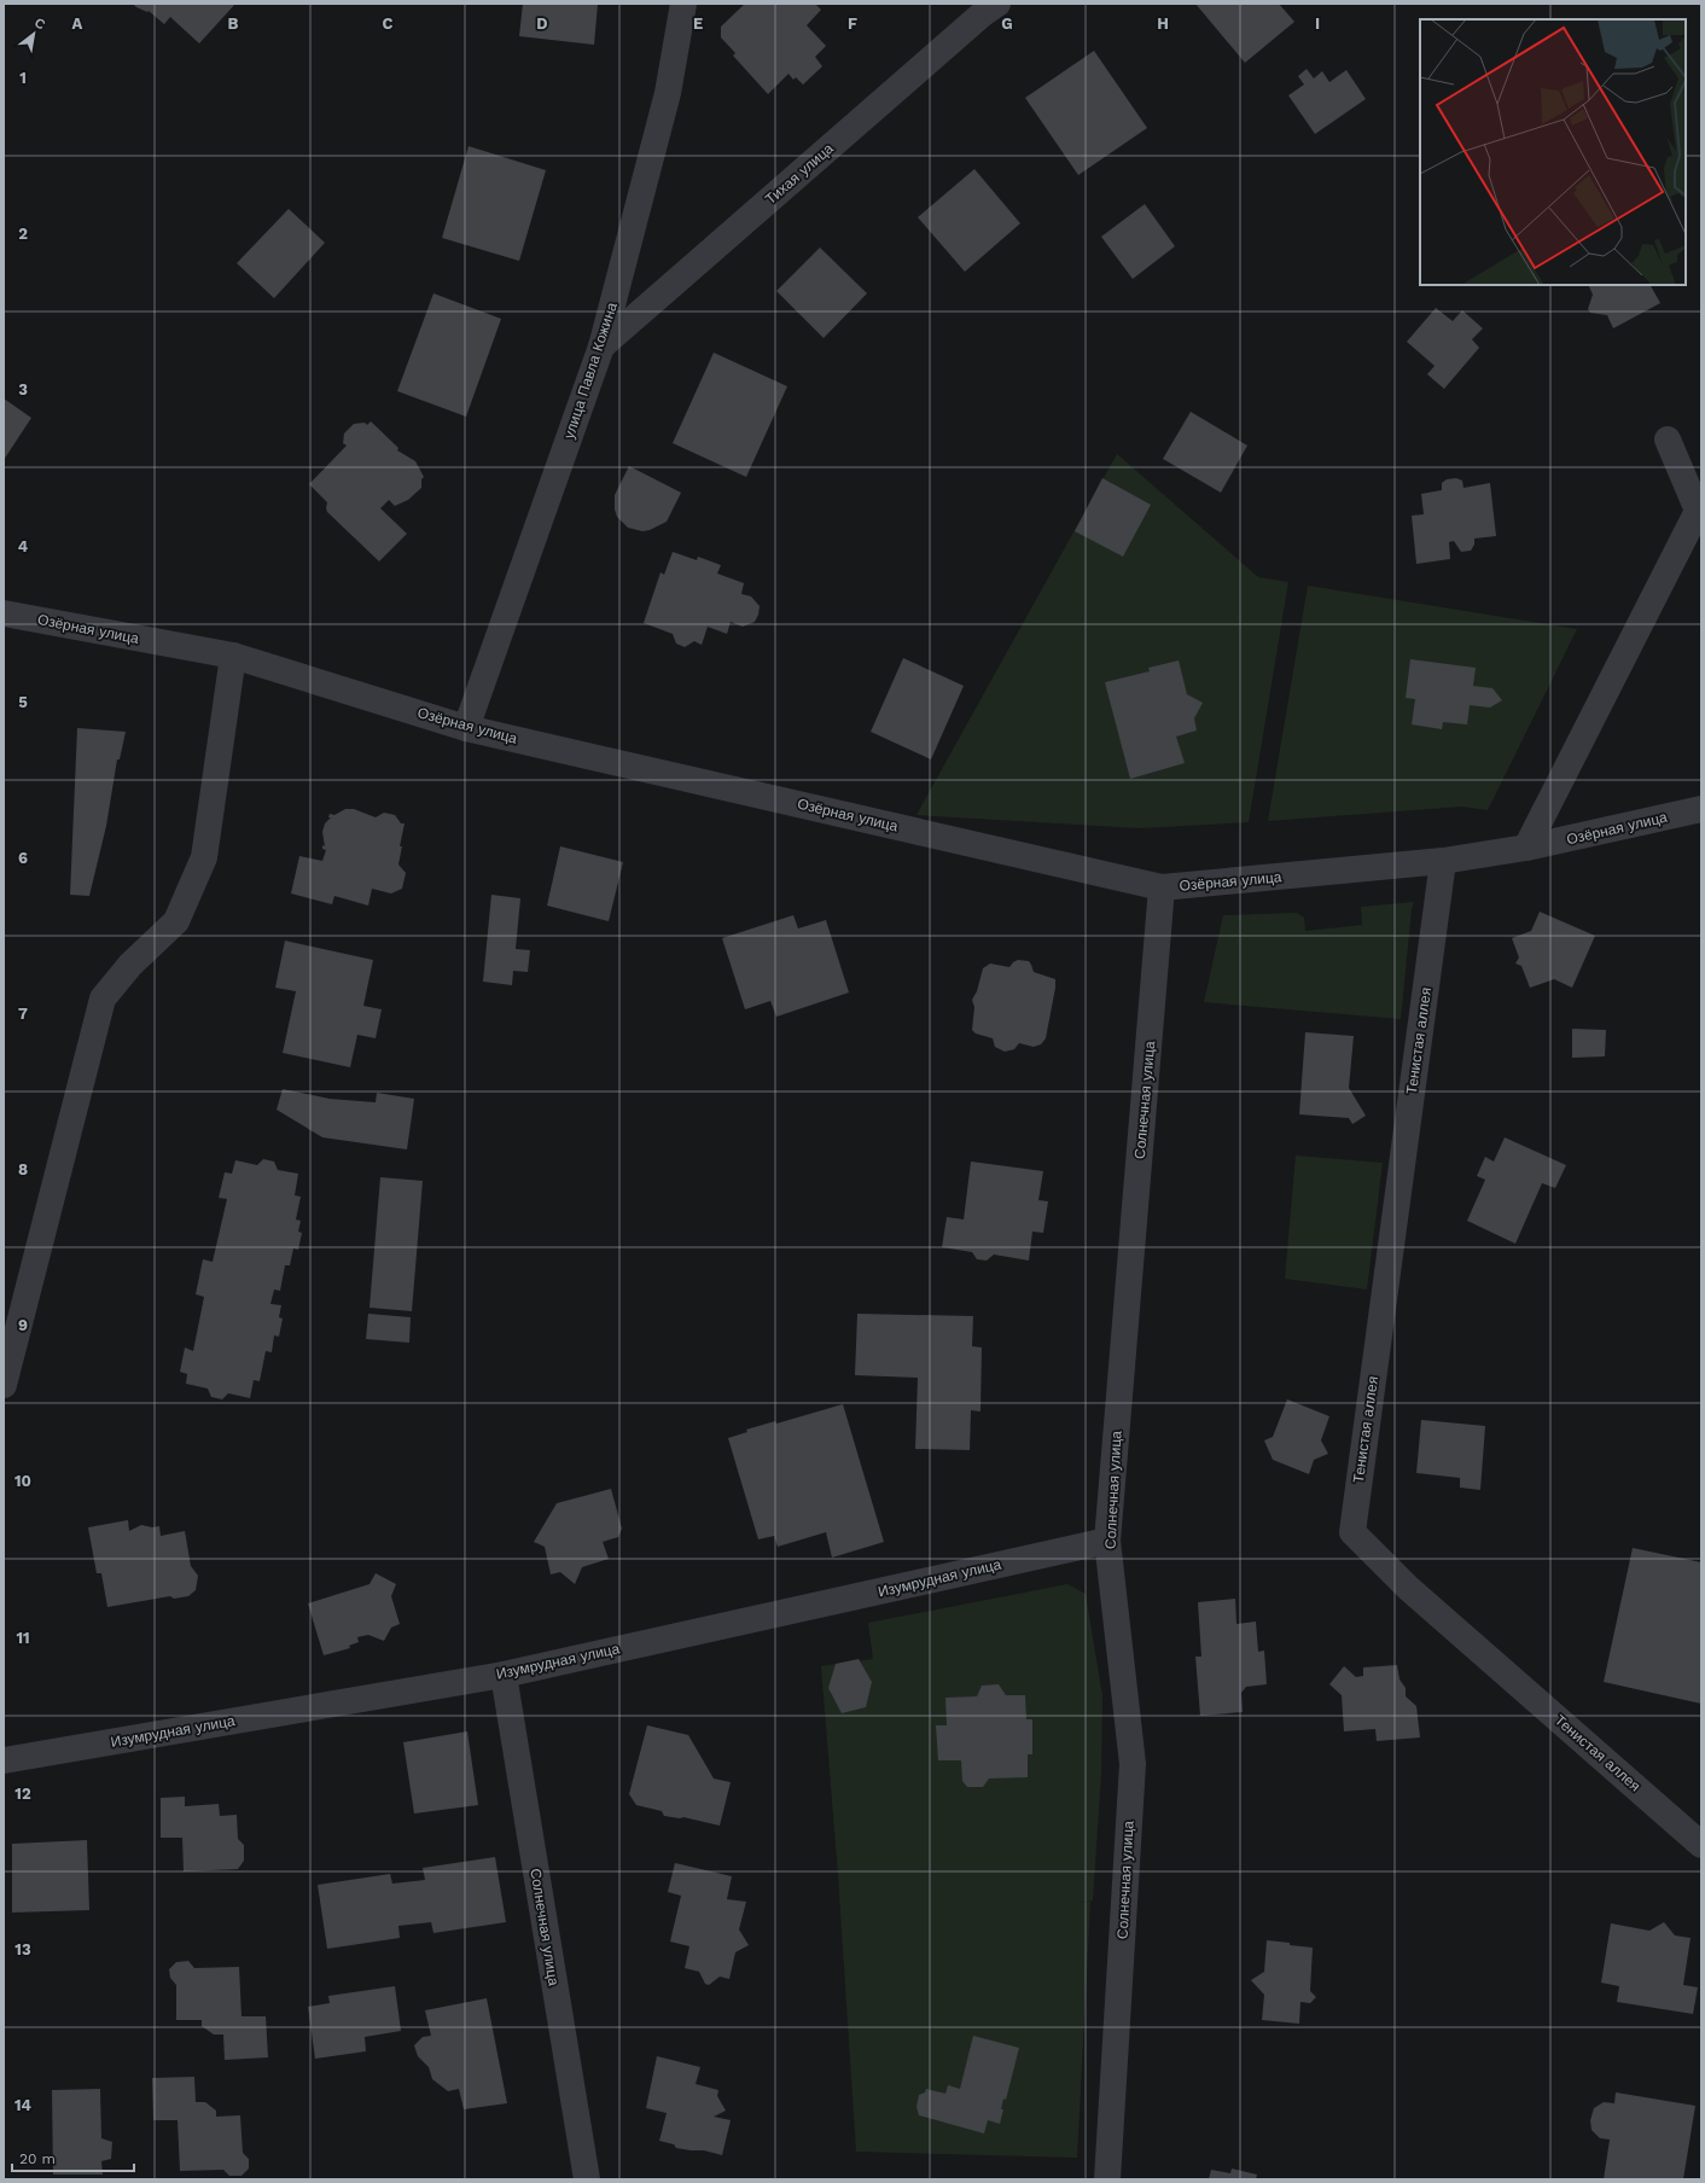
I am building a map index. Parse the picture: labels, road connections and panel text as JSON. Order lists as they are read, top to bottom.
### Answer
{
  "streets": {
    "street": [
      "Тихая улица",
      "улица Павла Кожина",
      "Озёрная улица",
      "Тенистая аллея",
      "Солнечная улица",
      "Изумрудная улица"
    ]
  },
  "crossings": [
    ["Тихая улица", "улица Павла Кожина"],
    ["улица Павла Кожина", "Озёрная улица"],
    ["Озёрная улица", "Тенистая аллея"],
    ["Озёрная улица", "Солнечная улица"],
    ["Солнечная улица", "Изумрудная улица"]
  ],
  "scale_bar": "20 m",
  "north": "top right",
  "grid": {
    "columns": [
      "A",
      "B",
      "C",
      "D",
      "E",
      "F",
      "G",
      "H",
      "I"
    ],
    "rows": [
      "1",
      "2",
      "3",
      "4",
      "5",
      "6",
      "7",
      "8",
      "9",
      "10",
      "11",
      "12",
      "13",
      "14"
    ]
  }
}
